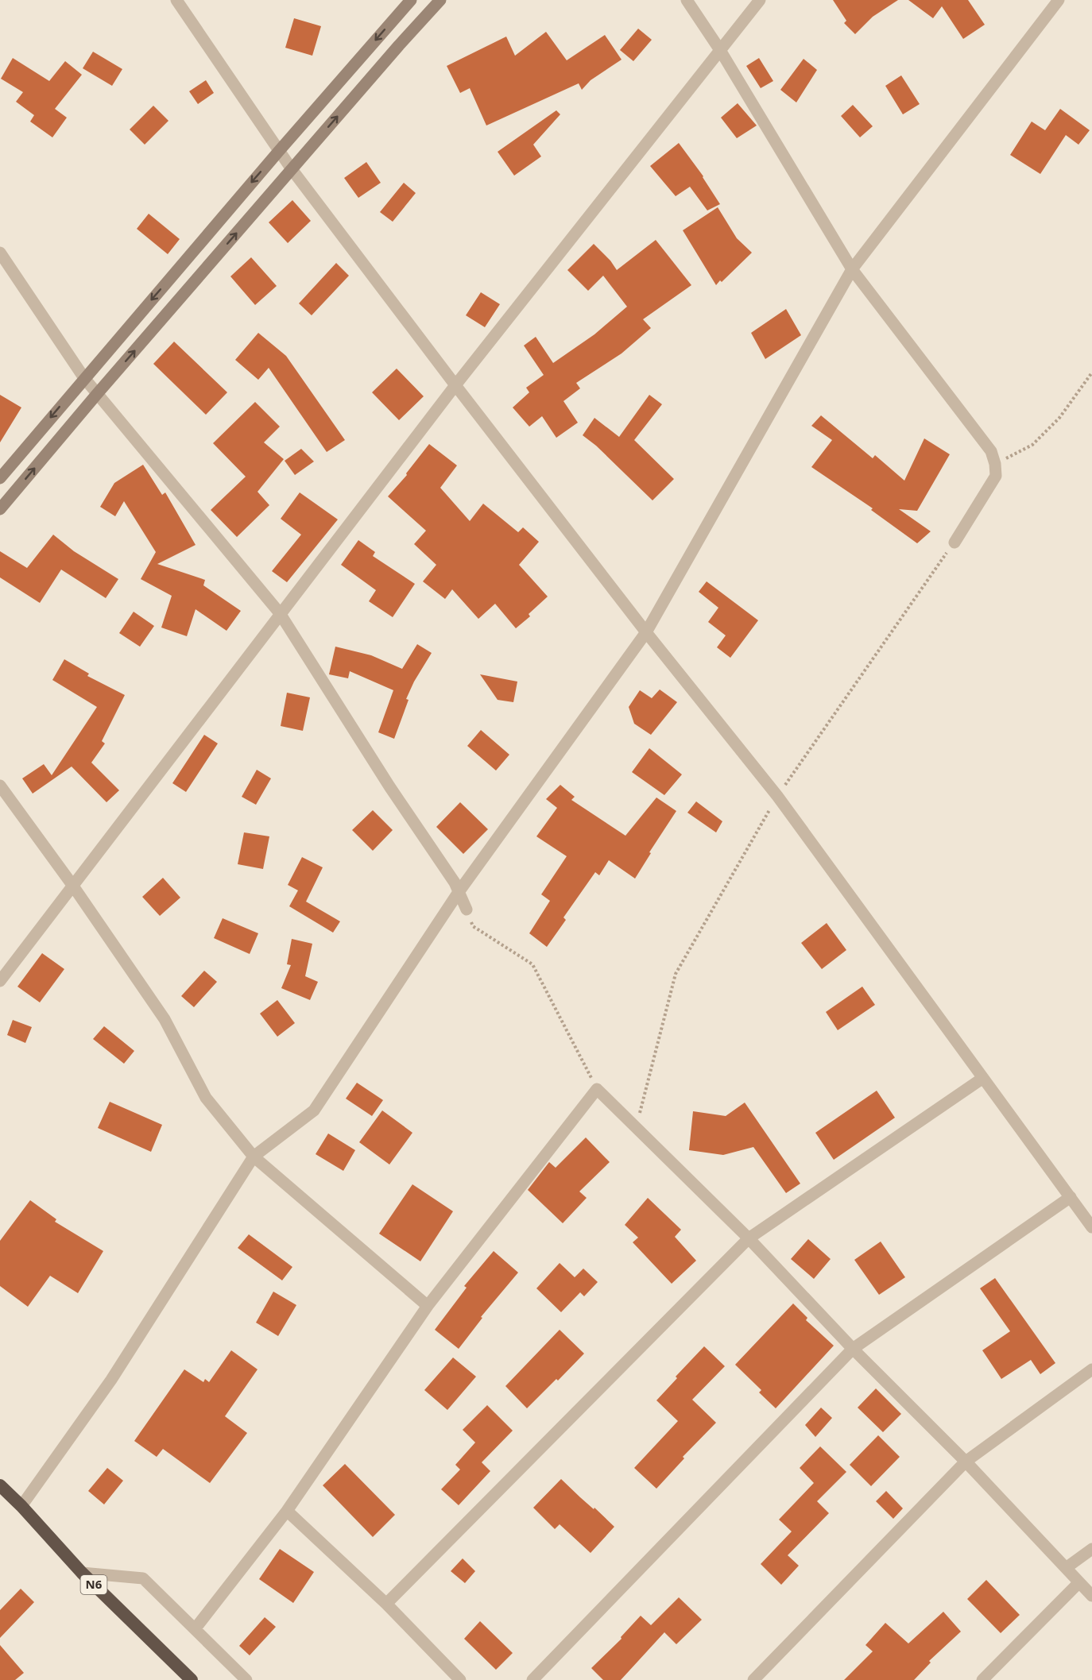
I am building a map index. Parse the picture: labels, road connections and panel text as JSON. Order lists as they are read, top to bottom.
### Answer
{
  "streets": {
    "highway": ["N6"]
  }
}
